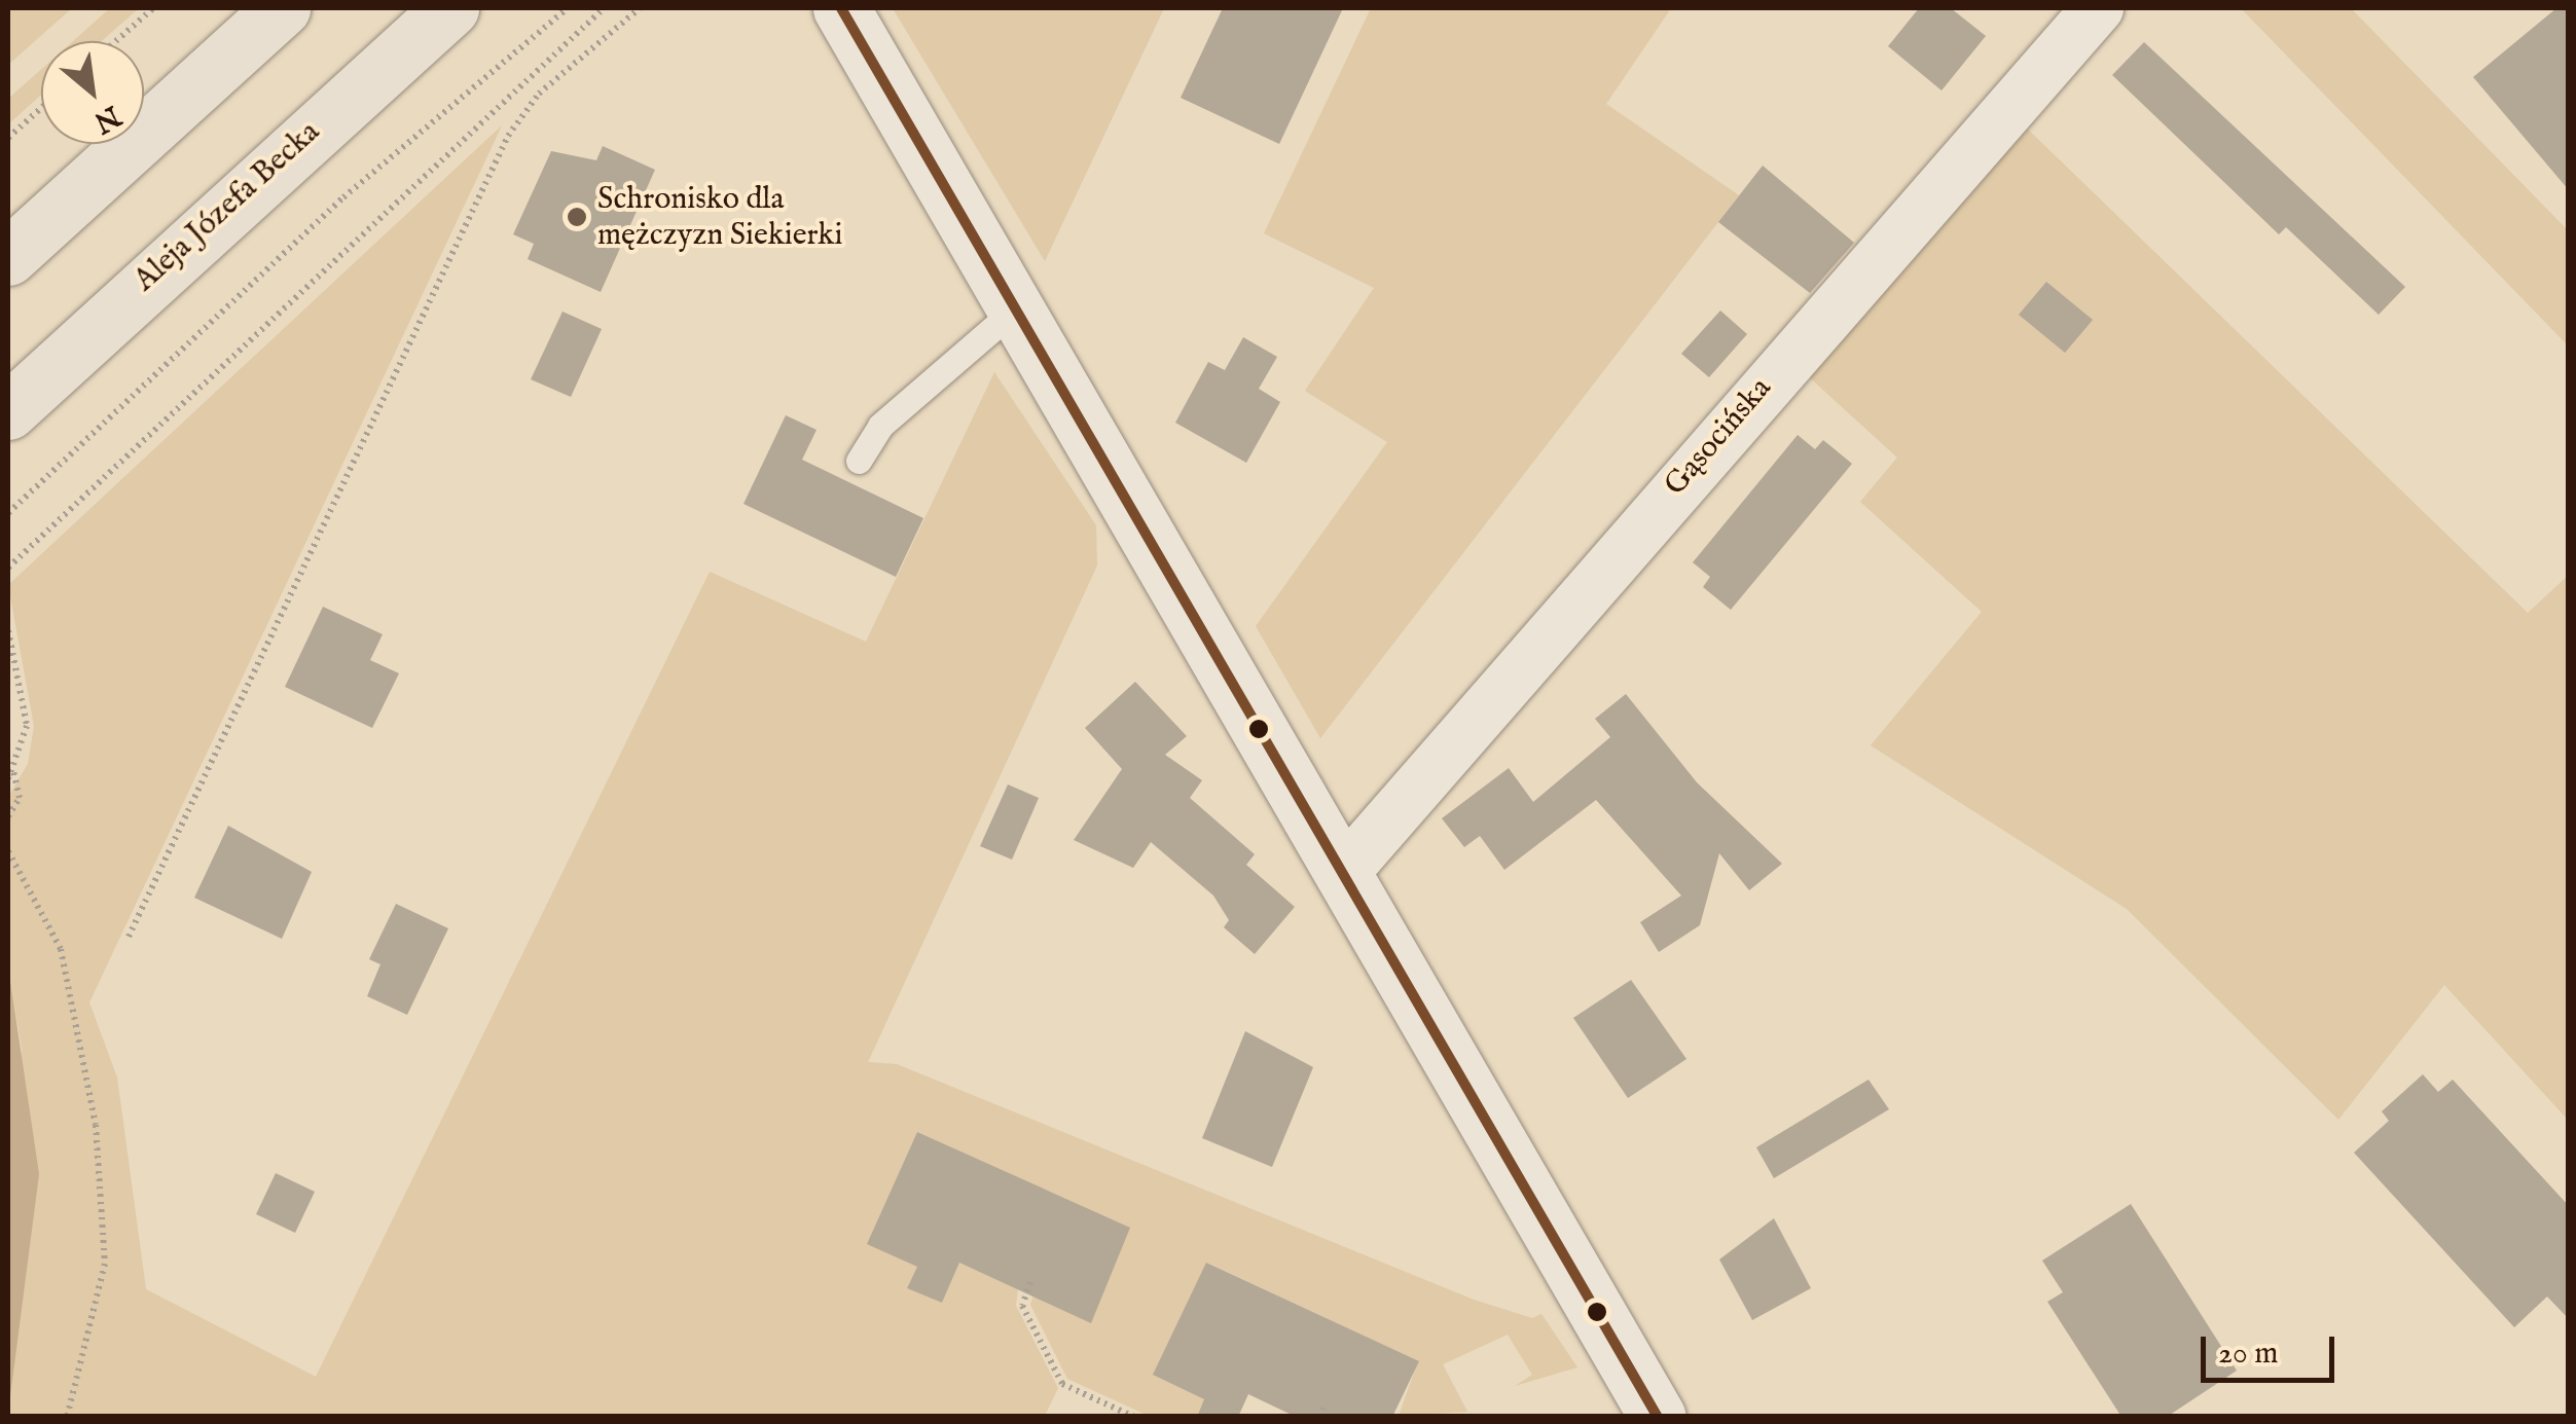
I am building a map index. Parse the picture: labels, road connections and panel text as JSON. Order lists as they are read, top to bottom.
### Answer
{
  "streets": {
    "main road": ["Aleja Józefa Becka"],
    "street": ["Gąsocińska"]
  },
  "places": ["Schronisko dla mężczyzn Siekierki"],
  "scale_bar": "20 m",
  "north": "bottom right"
}
